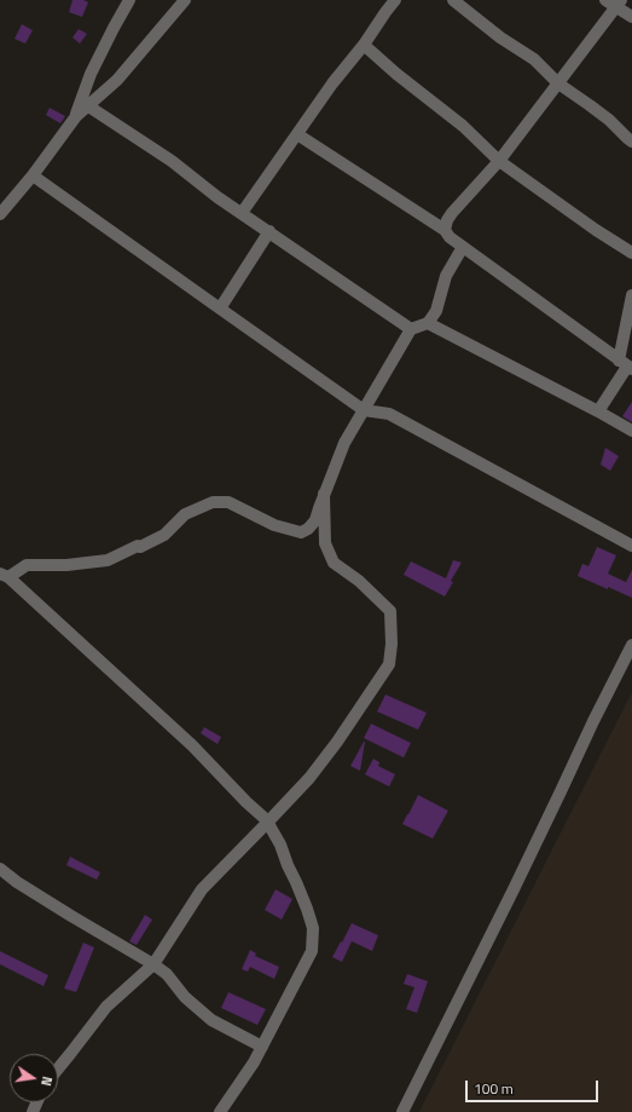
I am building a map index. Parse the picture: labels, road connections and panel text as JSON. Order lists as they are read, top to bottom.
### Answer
{
  "scale_bar": "100 m",
  "north": "right"
}
